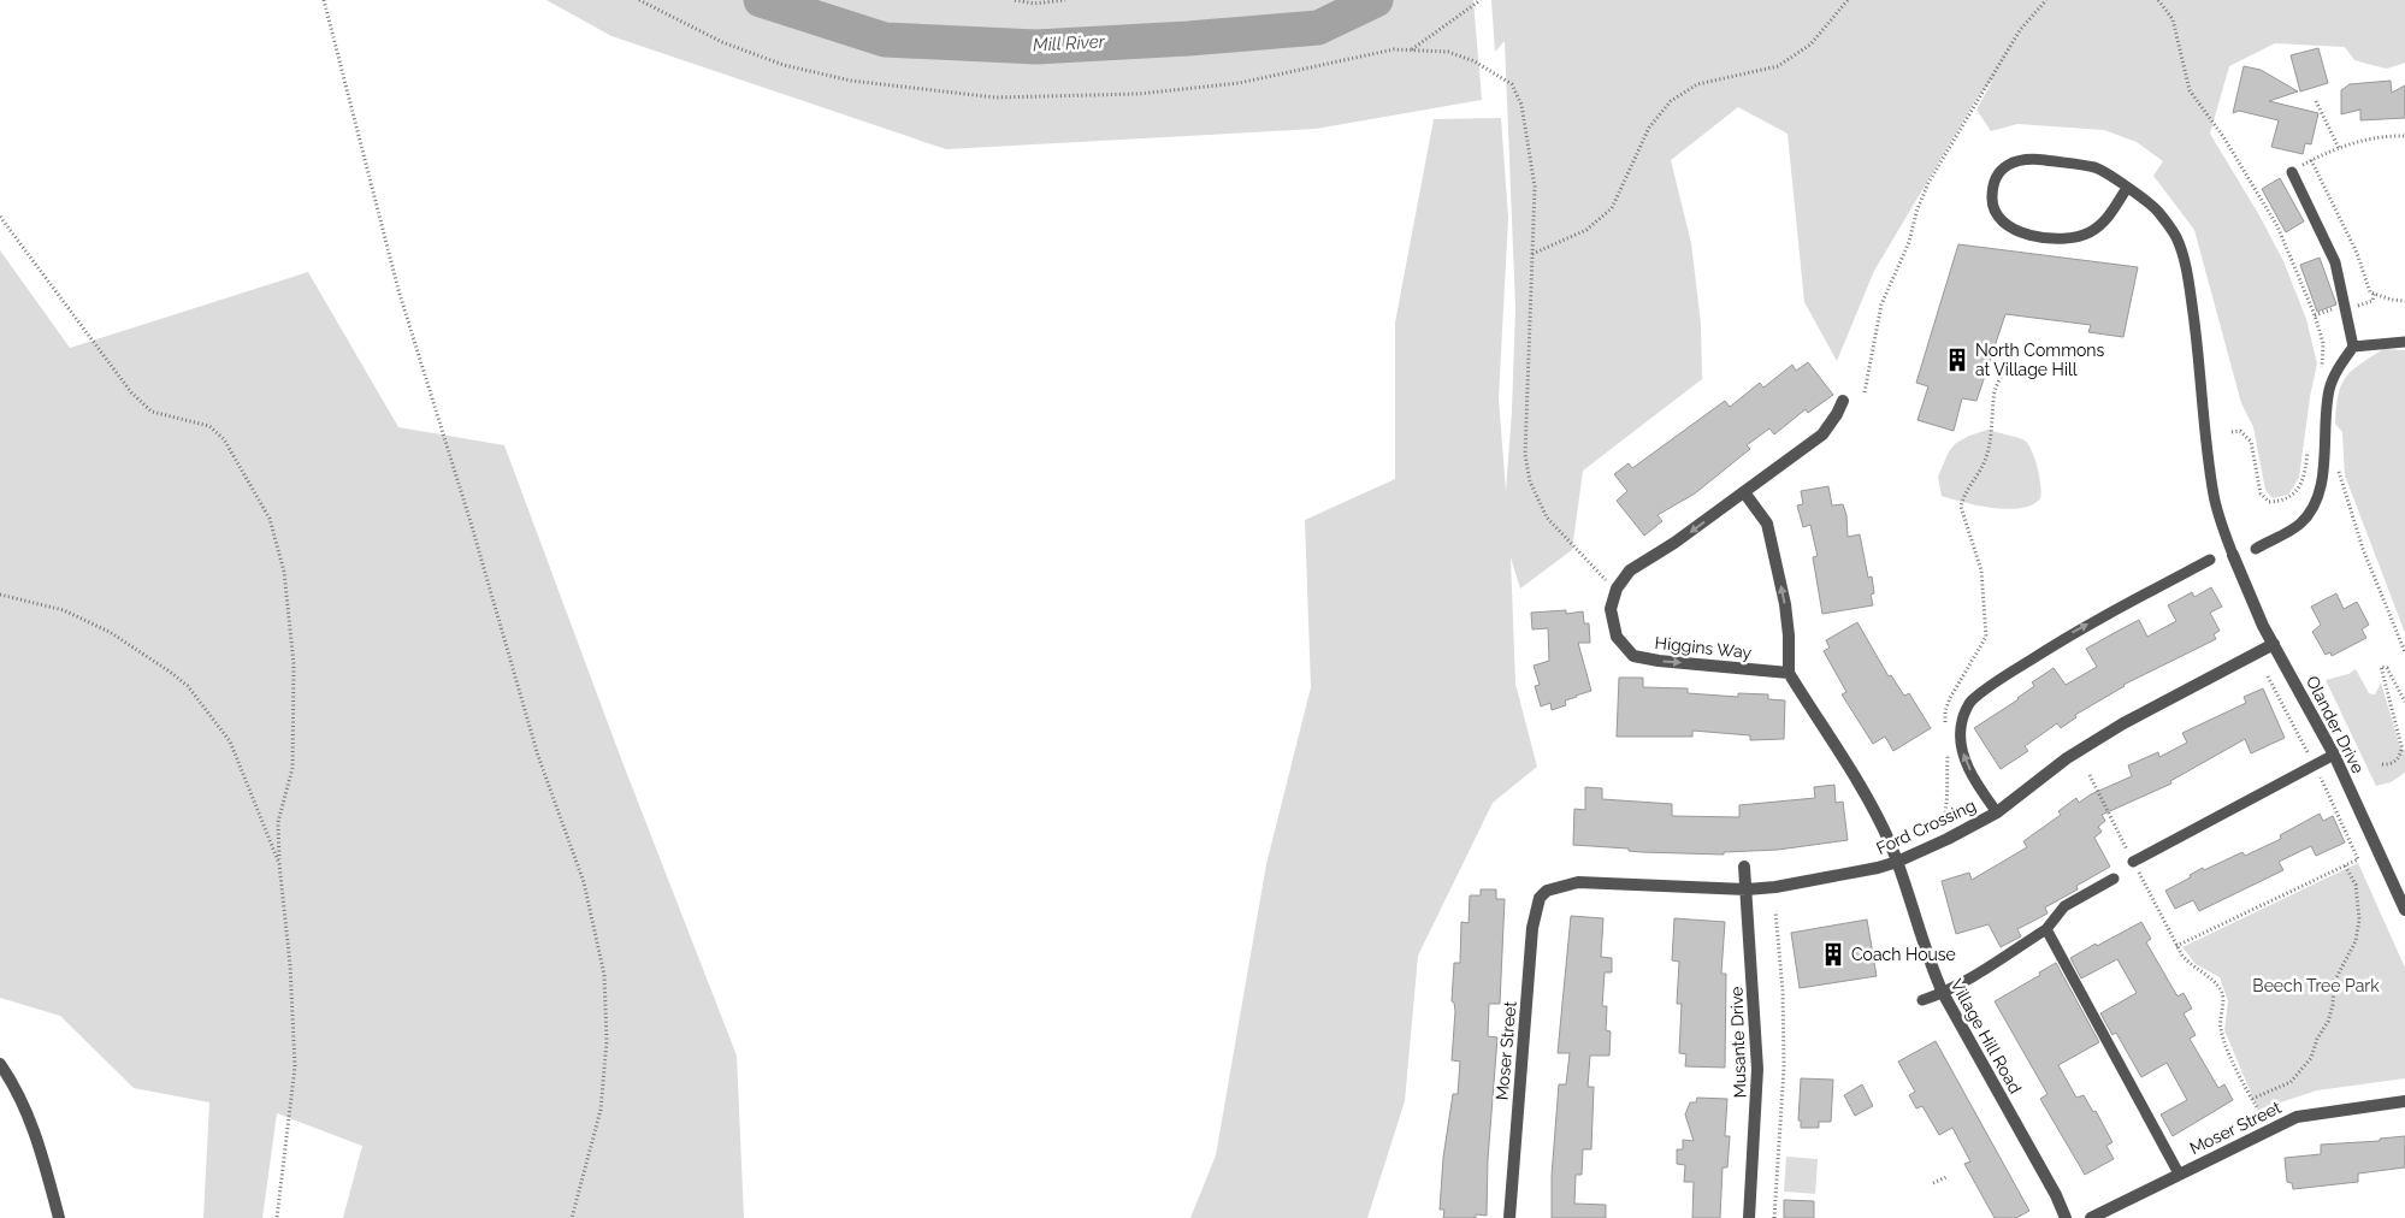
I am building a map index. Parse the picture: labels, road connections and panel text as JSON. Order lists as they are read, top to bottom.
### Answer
{
  "streets": {
    "street": [
      "Higgins Way",
      "Olander Drive",
      "Ford Crossing",
      "Village Hill Road",
      "Musante Drive",
      "Moser Street"
    ]
  },
  "crossings": [
    ["Olander Drive", "Ford Crossing"],
    ["Ford Crossing", "Village Hill Road"],
    ["Ford Crossing", "Musante Drive"],
    ["Ford Crossing", "Moser Street"]
  ],
  "one_way": ["Higgins Way"],
  "water": ["Mill River"],
  "parks": ["Beech Tree Park"],
  "places": {
    "building": ["North Commons at Village Hill", "Coach House"]
  }
}
